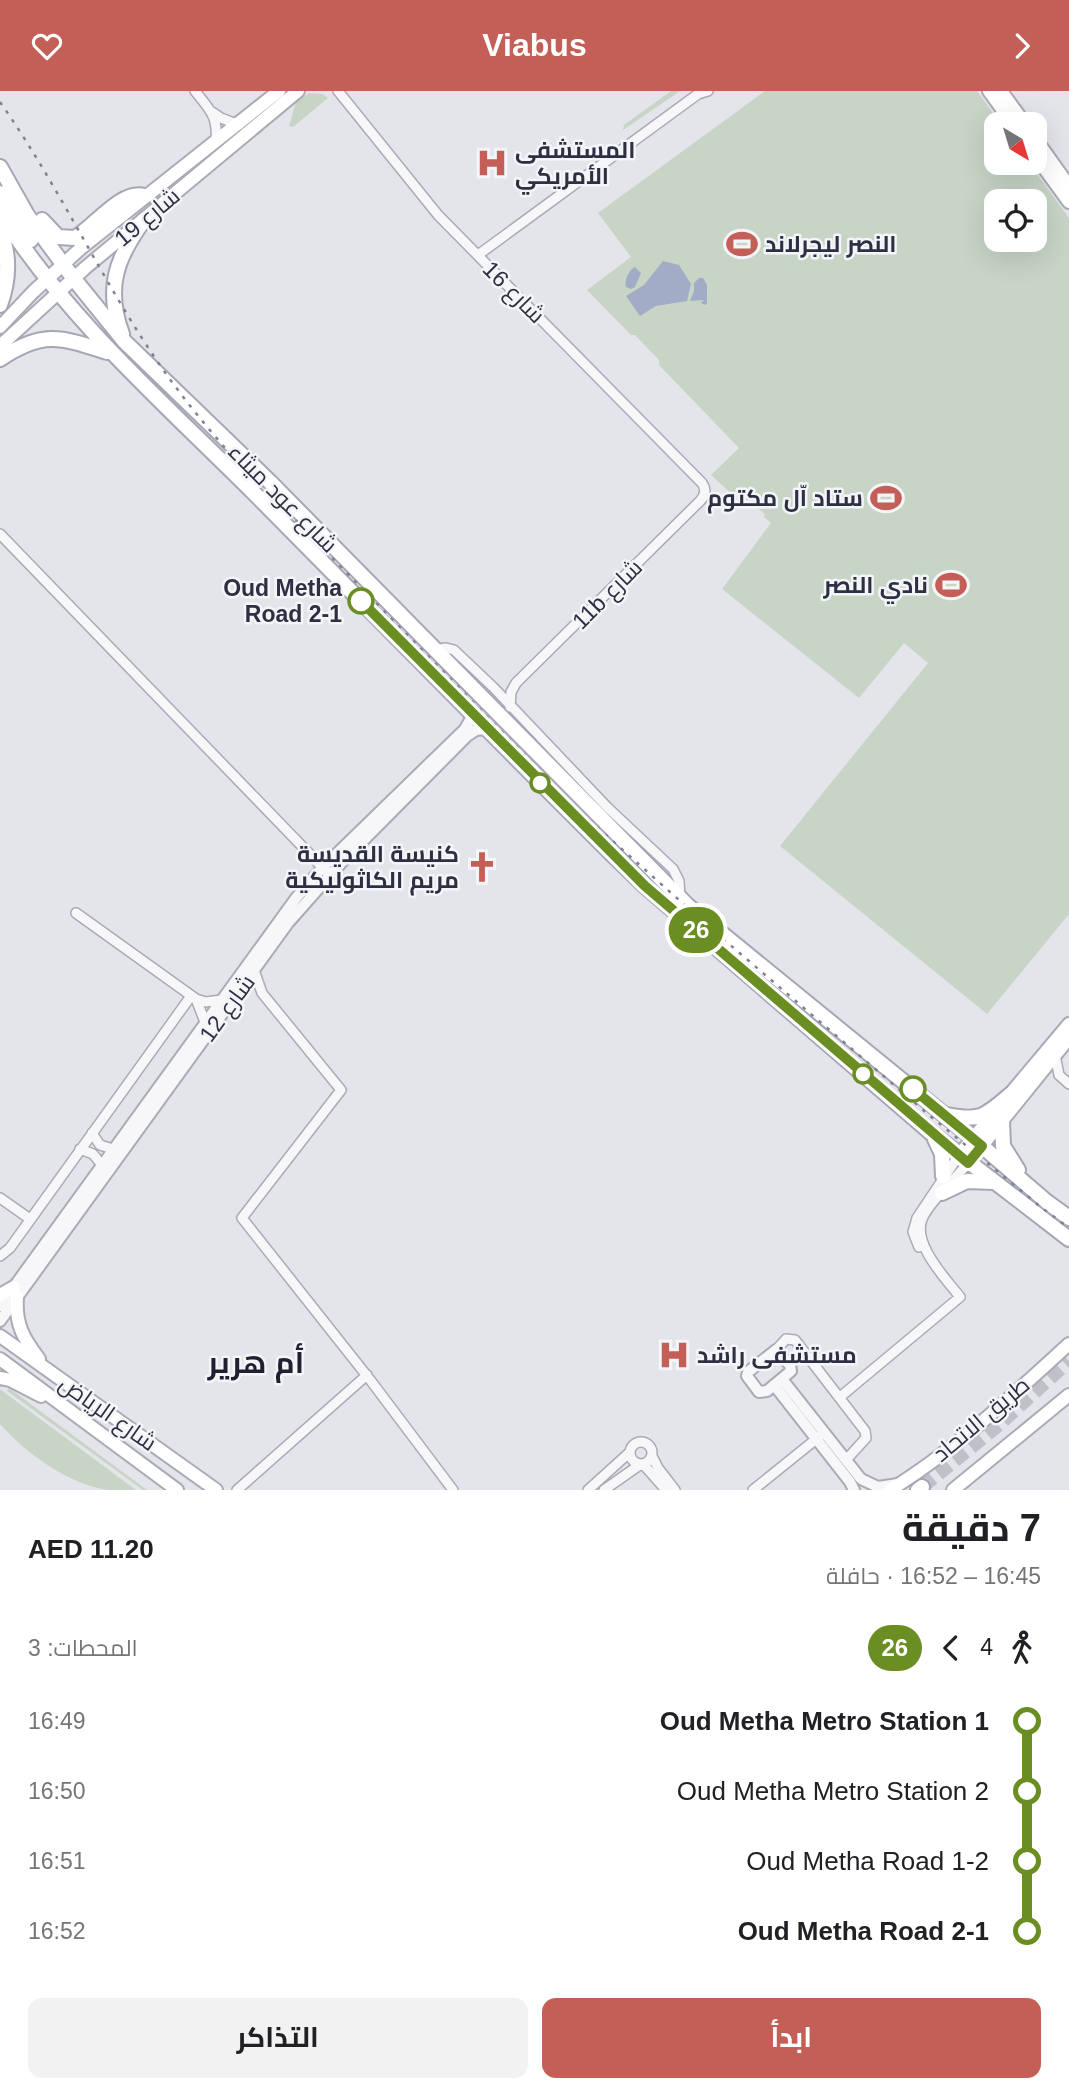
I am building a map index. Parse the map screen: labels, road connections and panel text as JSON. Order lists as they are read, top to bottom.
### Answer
{
  "streets": {
    "main road": [
      "شارع 19",
      "شارع عود ميثاء",
      "شارع الرياض",
      "طريق الاتحاد"
    ],
    "street": ["شارع 16", "11b شارع", "شارع 12"]
  },
  "crossings": [
    ["شارع 19", "شارع عود ميثاء"],
    ["شارع 16", "11b شارع"],
    ["شارع عود ميثاء", "شارع 12"]
  ],
  "districts": ["أم هرير"],
  "places": {
    "hospital": ["المستشفى الأمريكي", "مستشفى راشد"],
    "sports": ["النصر ليجرلاند", "ستاد اّل مكتوم", "نادي النصر"],
    "other": ["Oud Metha Road 2-1"],
    "church": ["كنيسة القديسة مريم الكاثوليكية"]
  },
  "lines": ["bus line 26"],
  "north": "bottom right",
  "page": {
    "header": "Viabus",
    "on_map": "26",
    "heading": ["7 دقيقة", "16:45 – 16:52 · حافلة", "AED 11.20"],
    "legs": ["4", "26", "المحطات: 3"],
    "list": [
      {
        "name": "Oud Metha Metro Station 1",
        "value": "16:49"
      },
      {
        "name": "Oud Metha Metro Station 2",
        "value": "16:50"
      },
      {
        "name": "Oud Metha Road 1-2",
        "value": "16:51"
      },
      {
        "name": "Oud Metha Road 2-1",
        "value": "16:52"
      }
    ],
    "buttons": ["ابدأ", "التذاكر"]
  }
}
